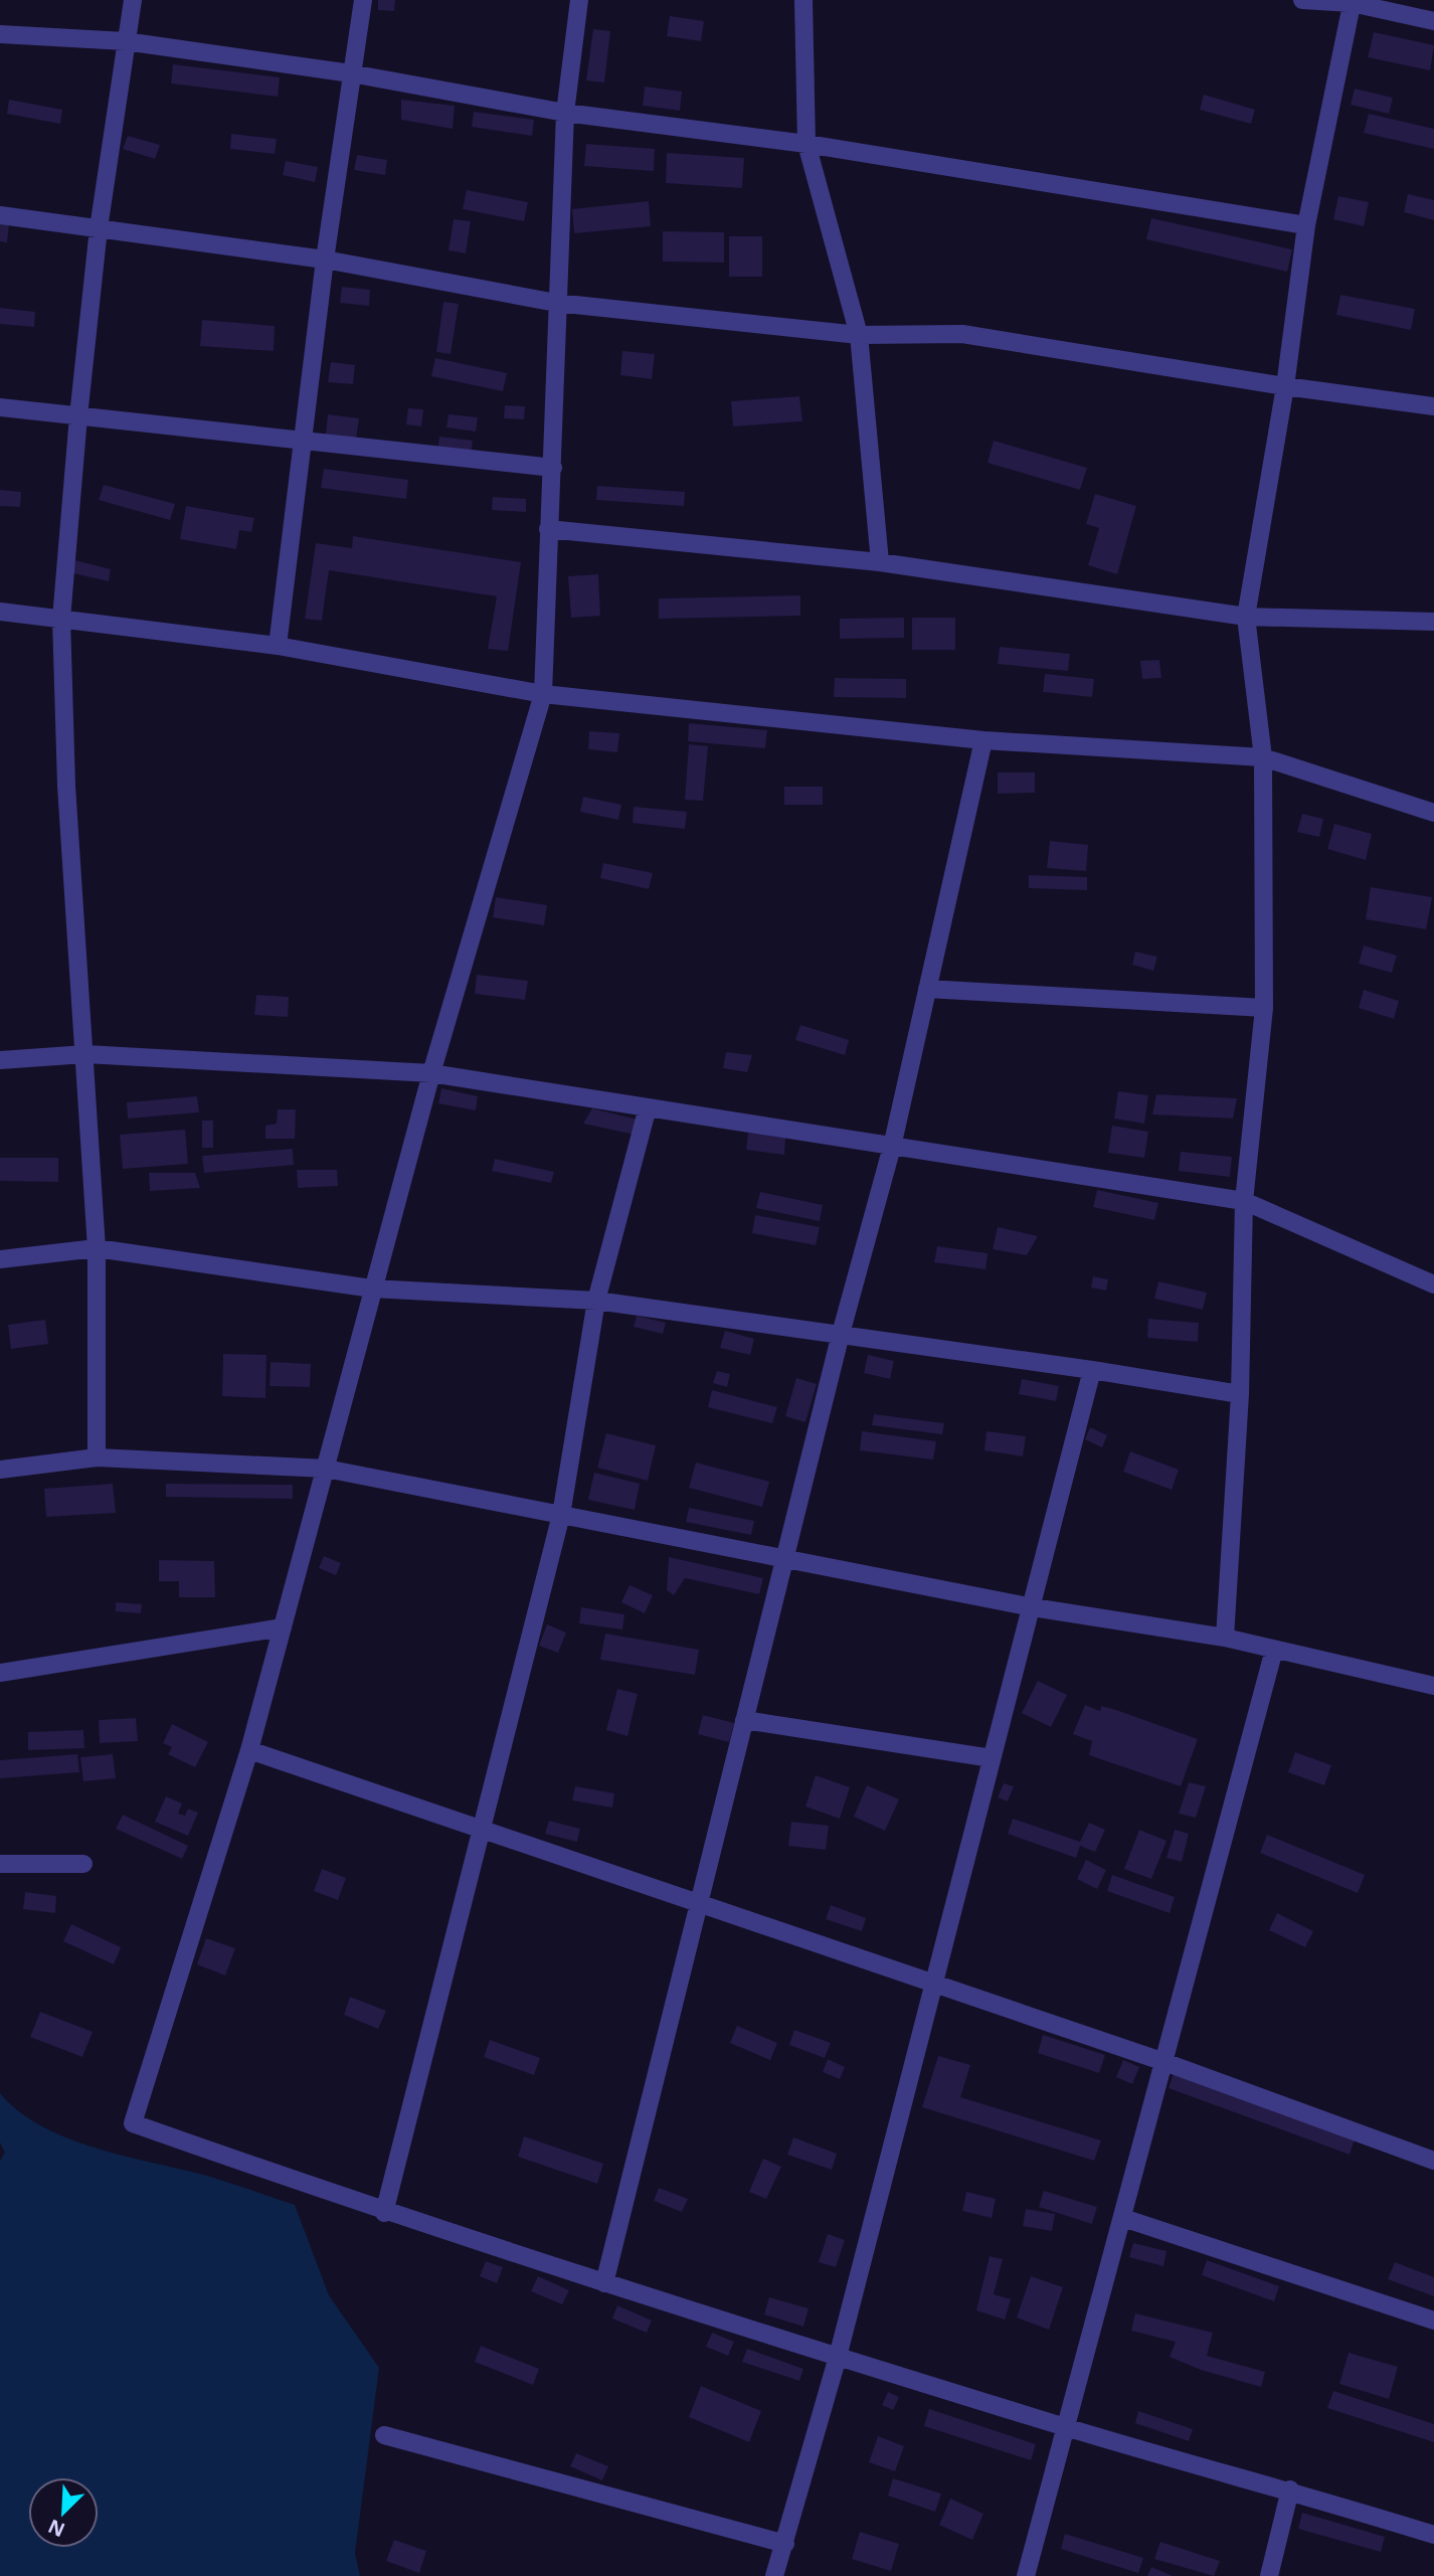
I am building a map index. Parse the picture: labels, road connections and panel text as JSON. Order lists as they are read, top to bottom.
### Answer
{
  "north": "bottom left"
}
